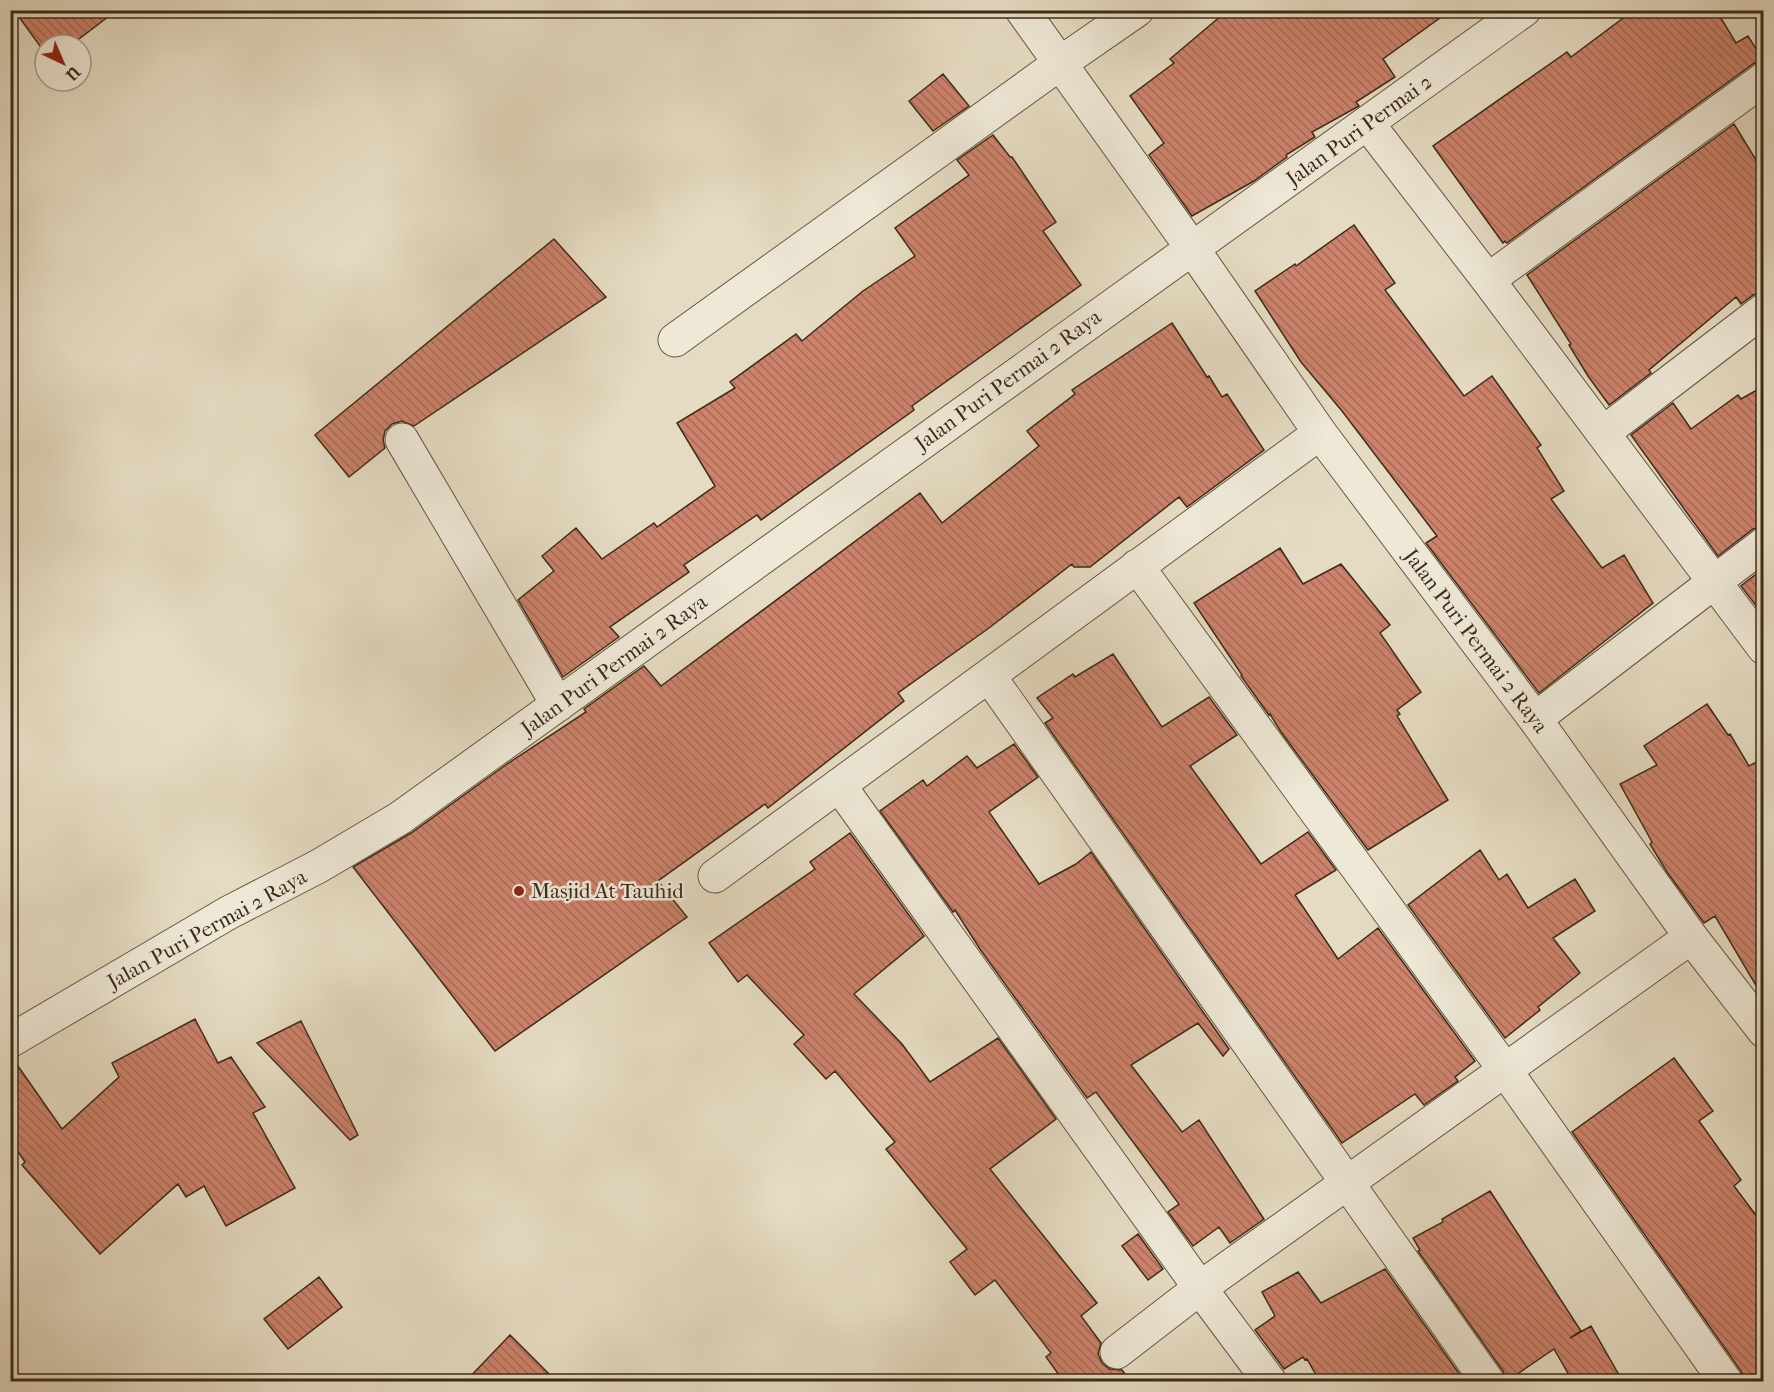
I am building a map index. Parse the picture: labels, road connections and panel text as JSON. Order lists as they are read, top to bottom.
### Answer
{
  "streets": {
    "street": ["Jalan Puri Permai 2", "Jalan Puri Permai 2 Raya"]
  },
  "crossings": [
    ["Jalan Puri Permai 2", "Jalan Puri Permai 2 Raya"]
  ],
  "places": ["Masjid At Tauhid"],
  "north": "bottom right"
}
